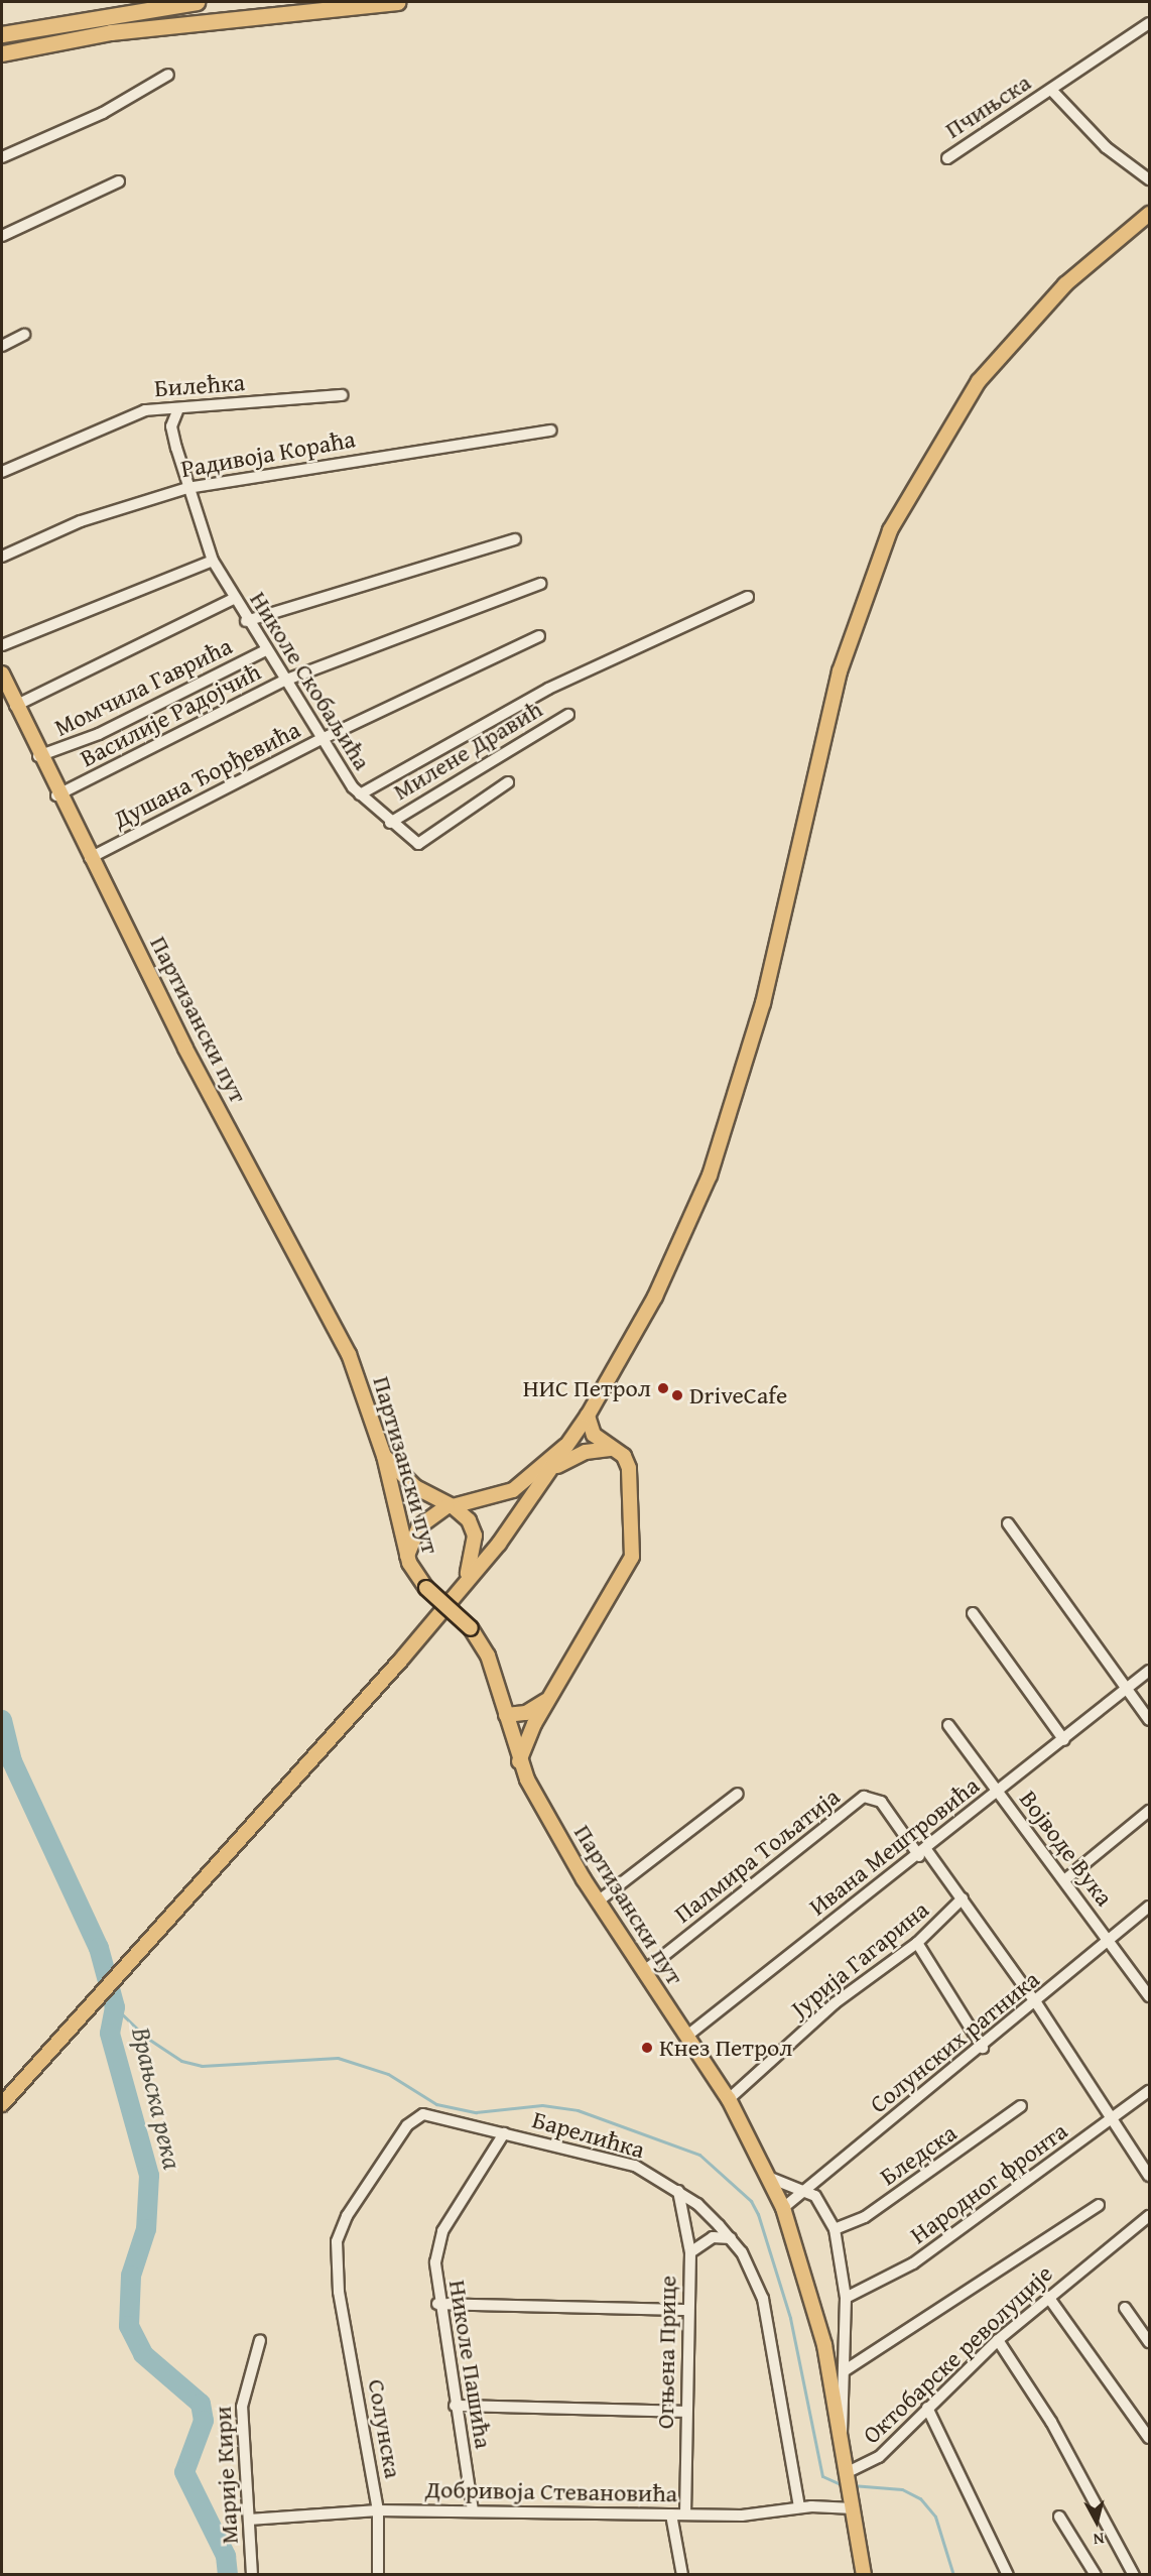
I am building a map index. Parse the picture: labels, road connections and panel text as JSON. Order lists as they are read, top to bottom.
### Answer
{
  "streets": {
    "main road": ["Партизански пут"],
    "street": [
      "Пчињска",
      "Билећка",
      "Радивоја Кораћа",
      "Николе Скобаљића",
      "Момчила Гаврића",
      "Василије Радојчић",
      "Милене Дравић",
      "Душана Ђорђевића",
      "Ивана Мештровића",
      "Војводе Вука",
      "Палмира Тољатија",
      "Јурија Гагарина",
      "Солунских ратника",
      "Барелићка",
      "Бледска",
      "Народног фронта",
      "Огњена Прице",
      "Октобарске револуције",
      "Николе Пашића",
      "Солунска",
      "Марије Кири",
      "Добривоја Стевановића"
    ]
  },
  "crossings": [
    ["Билећка", "Николе Скобаљића"],
    ["Радивоја Кораћа", "Николе Скобаљића"],
    ["Николе Скобаљића", "Момчила Гаврића"],
    ["Николе Скобаљића", "Василије Радојчић"],
    ["Николе Скобаљића", "Милене Дравић"],
    ["Николе Скобаљића", "Душана Ђорђевића"],
    ["Момчила Гаврића", "Партизански пут"],
    ["Василије Радојчић", "Партизански пут"],
    ["Душана Ђорђевића", "Партизански пут"],
    ["Партизански пут", "Ивана Мештровића"],
    ["Партизански пут", "Палмира Тољатија"],
    ["Партизански пут", "Јурија Гагарина"],
    ["Партизански пут", "Солунских ратника"],
    ["Партизански пут", "Бледска"],
    ["Партизански пут", "Народног фронта"],
    ["Партизански пут", "Октобарске револуције"],
    ["Партизански пут", "Добривоја Стевановића"],
    ["Ивана Мештровића", "Војводе Вука"],
    ["Ивана Мештровића", "Палмира Тољатија"],
    ["Војводе Вука", "Солунских ратника"],
    ["Барелићка", "Огњена Прице"],
    ["Барелићка", "Николе Пашића"],
    ["Барелићка", "Солунска"],
    ["Барелићка", "Добривоја Стевановића"],
    ["Огњена Прице", "Добривоја Стевановића"],
    ["Николе Пашића", "Добривоја Стевановића"],
    ["Солунска", "Добривоја Стевановића"],
    ["Марије Кири", "Добривоја Стевановића"]
  ],
  "water": ["Врањска река"],
  "places": ["НИС Петрол", "DriveCafe", "Кнез Петрол"],
  "north": "bottom"
}
